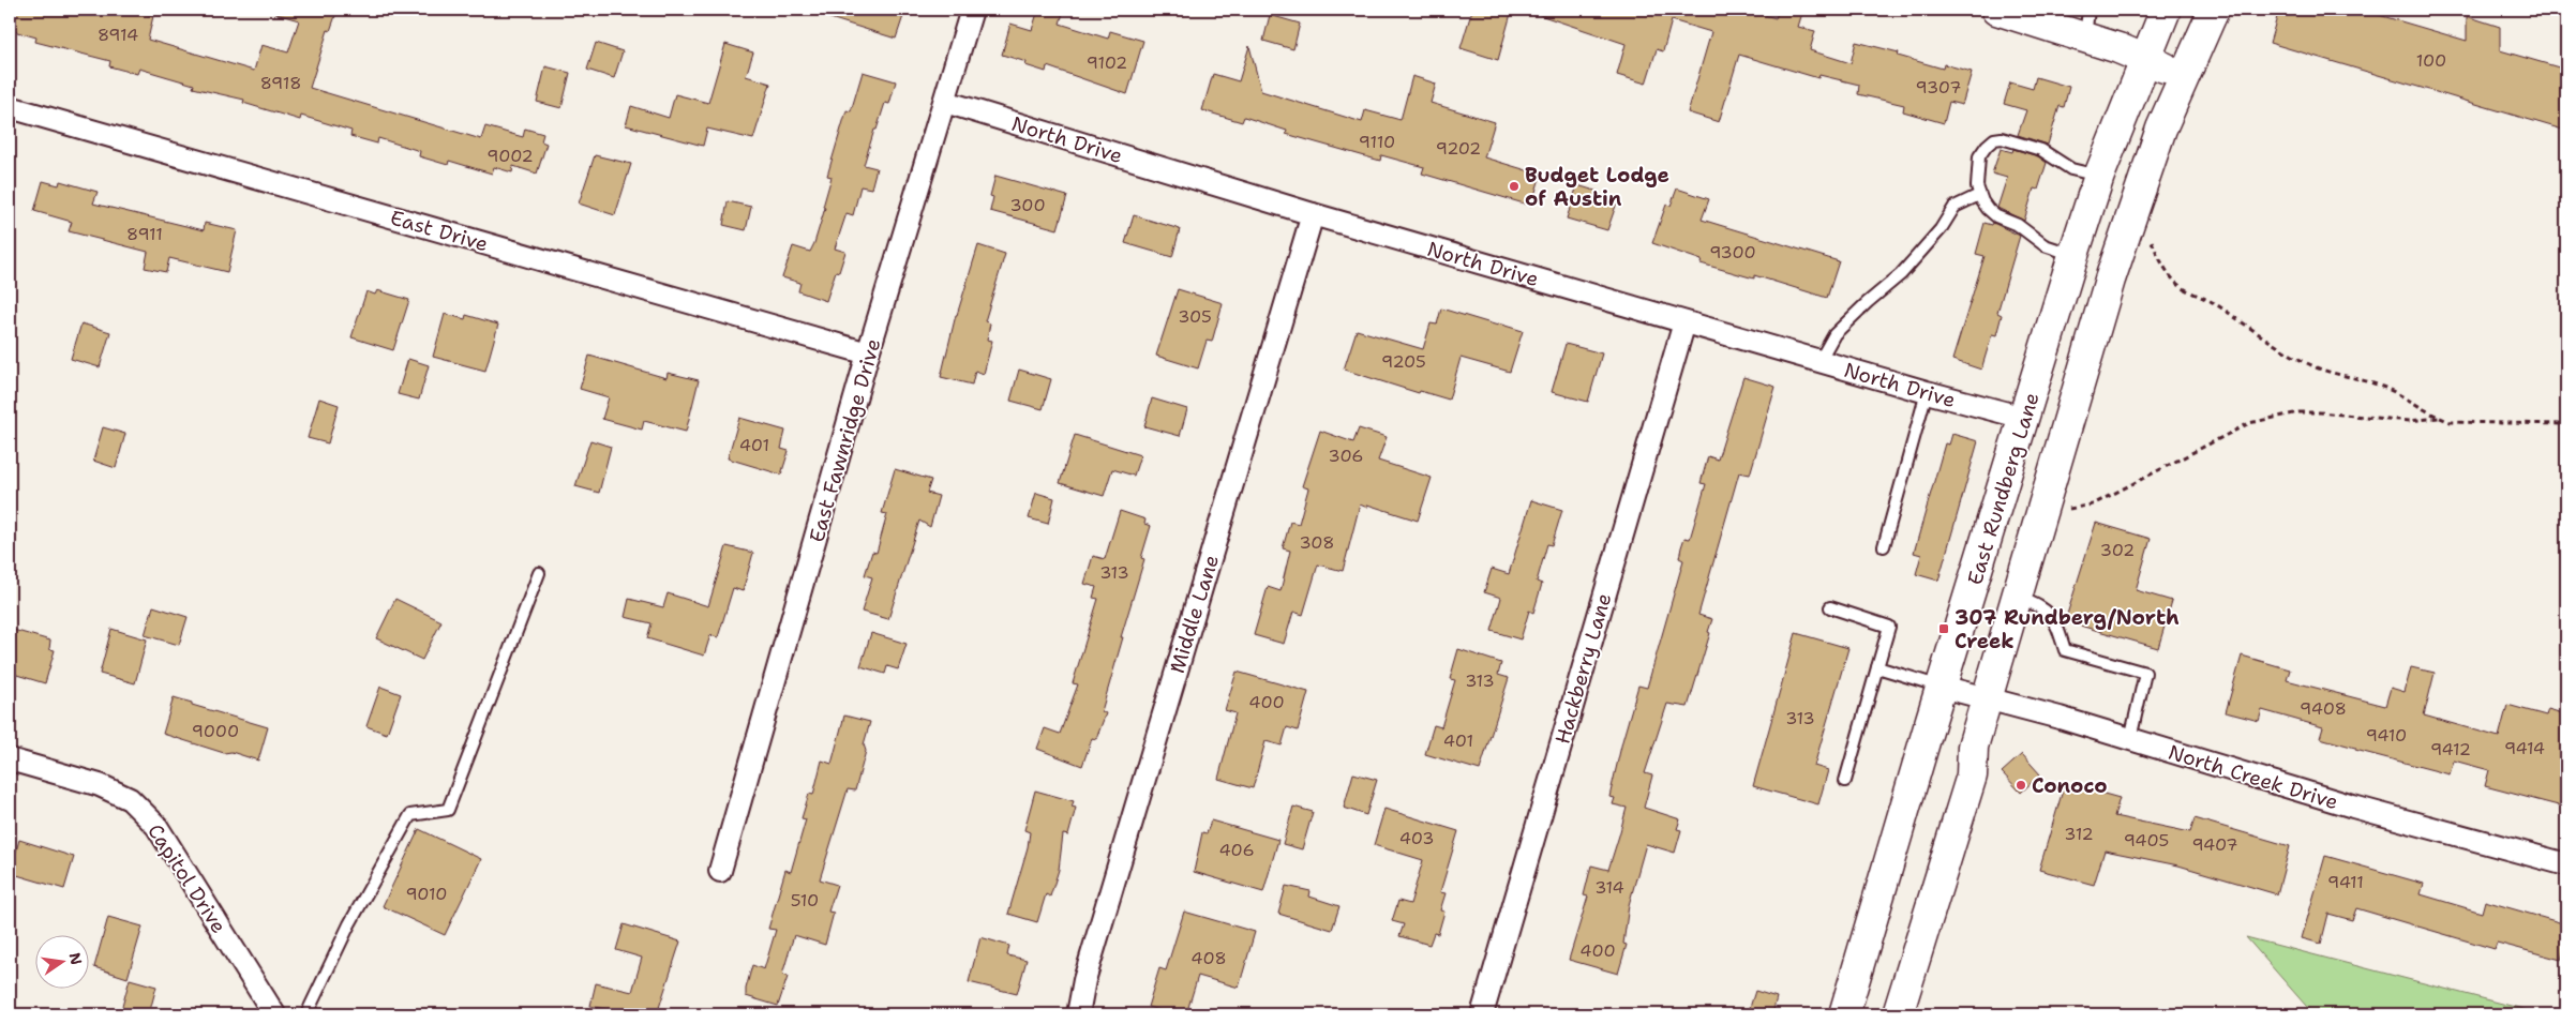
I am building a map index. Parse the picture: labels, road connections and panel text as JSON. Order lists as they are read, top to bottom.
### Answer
{
  "streets": {
    "main road": ["East Rundberg Lane"],
    "street": [
      "North Drive",
      "East Drive",
      "East Fawnridge Drive",
      "Middle Lane",
      "Hackberry Lane",
      "North Creek Drive",
      "Capitol Drive"
    ]
  },
  "crossings": [
    ["North Drive", "East Fawnridge Drive"],
    ["North Drive", "East Rundberg Lane"],
    ["North Drive", "Middle Lane"],
    ["North Drive", "Hackberry Lane"],
    ["East Drive", "East Fawnridge Drive"],
    ["East Rundberg Lane", "North Creek Drive"]
  ],
  "places": {
    "other": ["Budget Lodge of Austin", "Conoco"],
    "transit": ["307 Rundberg/North Creek"]
  },
  "house_numbers": [
    "8914",
    "100",
    "9102",
    "8918",
    "9307",
    "9110",
    "9202",
    "9002",
    "300",
    "8911",
    "9300",
    "305",
    "9205",
    "401",
    "306",
    "308",
    "302",
    "313",
    "313",
    "400",
    "9408",
    "313",
    "9000",
    "9410",
    "401",
    "9414",
    "9412",
    "312",
    "403",
    "9405",
    "9407",
    "406",
    "9411",
    "314",
    "9010",
    "510",
    "400",
    "408"
  ],
  "north": "right"
}
